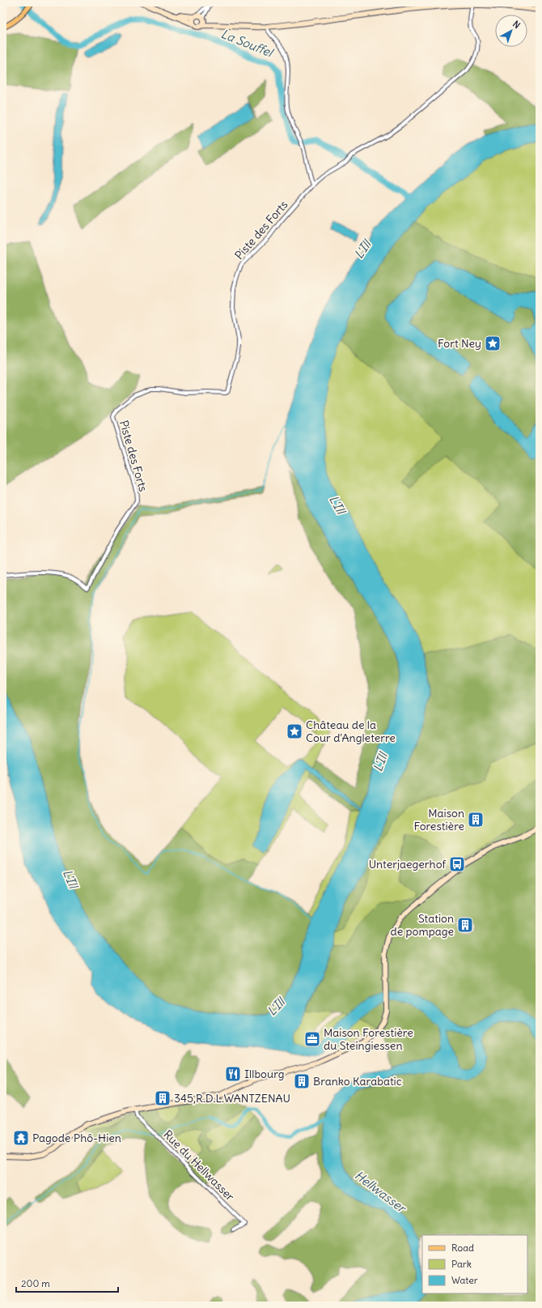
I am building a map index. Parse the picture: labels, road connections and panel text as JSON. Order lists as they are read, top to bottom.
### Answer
{
  "streets": {
    "street": ["Piste des Forts", "Rue du Hellwasser"]
  },
  "water": ["La Souffel", "L'Ill", "Hellwasser"],
  "places": {
    "place": ["Fort Ney", "Château de la Cour d'Angleterre"],
    "building": [
      "Maison Forestière",
      "Station de pompage",
      "Branko Karabatic",
      "345,R.D.L.WANTZENAU"
    ],
    "bus stop": ["Unterjaegerhof"],
    "office": ["Maison Forestière du Steingiessen"],
    "restaurant": ["Illbourg"],
    "temple": ["Pagode Phô-Hien"]
  },
  "legend": ["Road", "Park", "Water"],
  "scale_bar": "200 m",
  "north": "top right"
}
